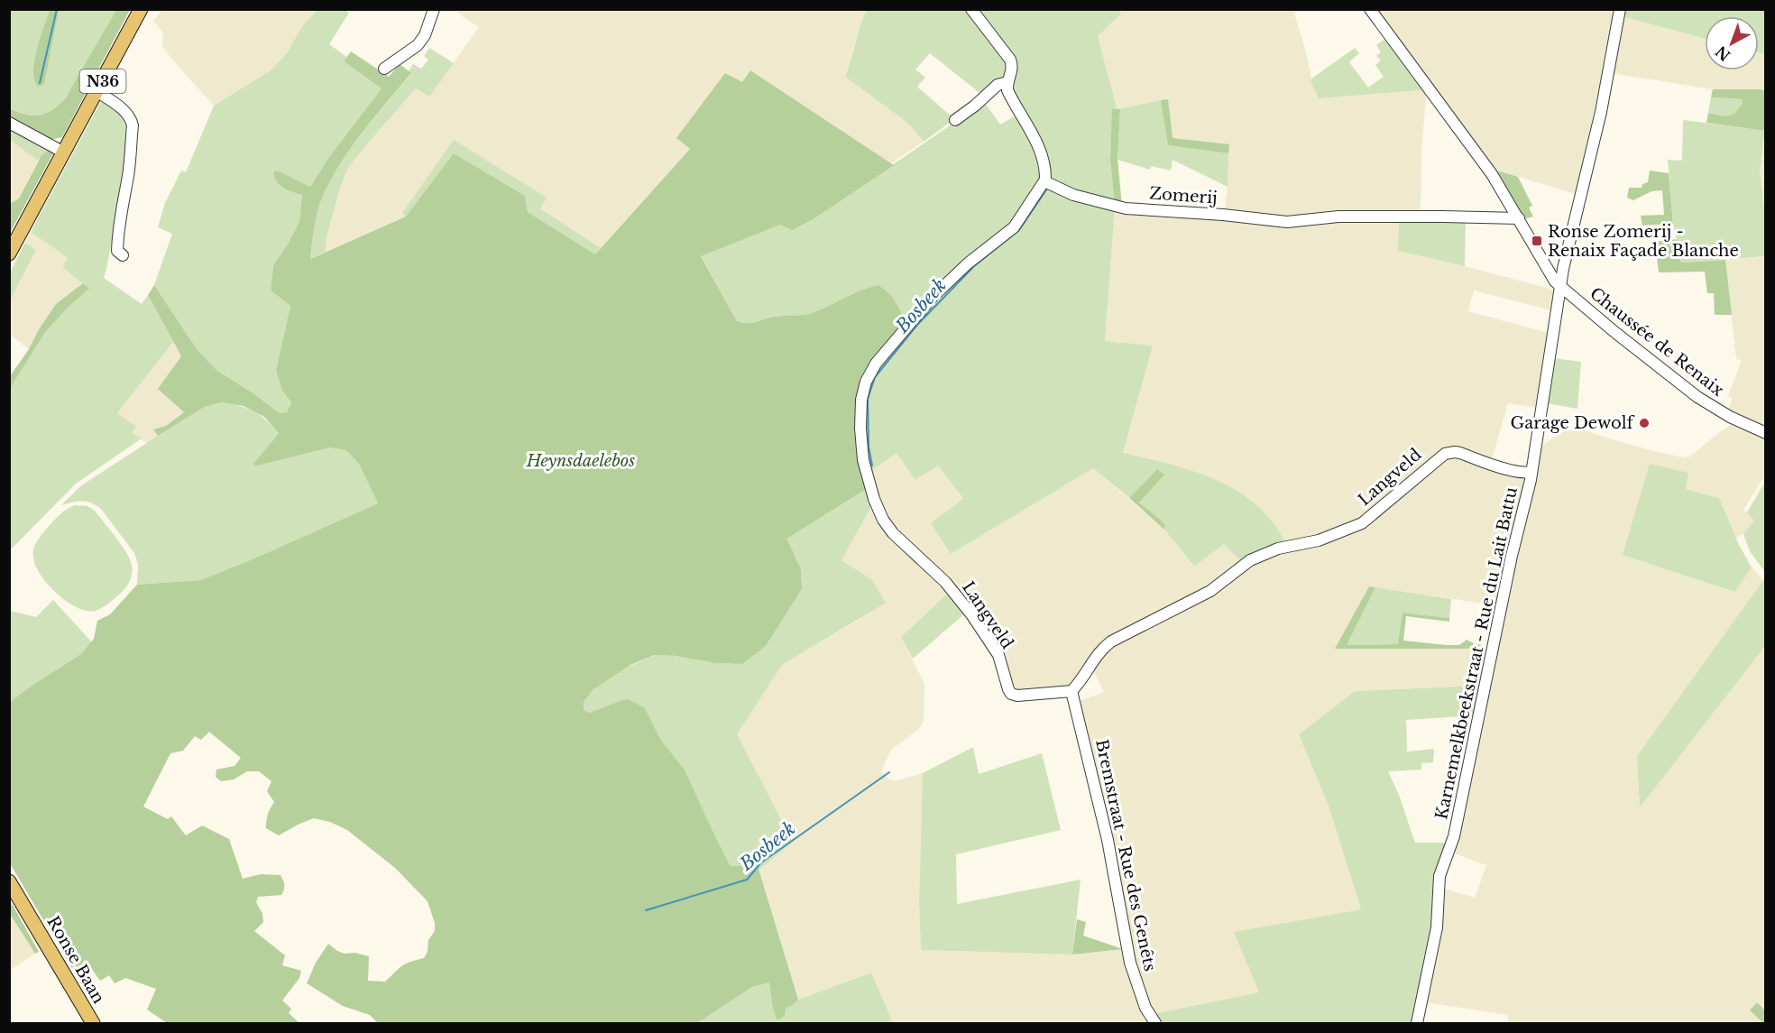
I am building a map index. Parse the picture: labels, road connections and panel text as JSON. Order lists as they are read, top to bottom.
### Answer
{
  "streets": {
    "main road": ["N36", "Ronse Baan"],
    "street": [
      "Zomerij",
      "Chaussée de Renaix",
      "Langveld",
      "Karnemelkbeekstraat - Rue du Lait Battu",
      "Bremstraat - Rue des Genêts"
    ]
  },
  "crossings": [
    ["Zomerij", "Chaussée de Renaix"],
    ["Zomerij", "Langveld"],
    ["Chaussée de Renaix", "Karnemelkbeekstraat - Rue du Lait Battu"],
    ["Langveld", "Karnemelkbeekstraat - Rue du Lait Battu"],
    ["Langveld", "Bremstraat - Rue des Genêts"]
  ],
  "water": ["Bosbeek"],
  "parks": ["Heynsdaelebos"],
  "places": {
    "transit": ["Ronse Zomerij - Renaix Façade Blanche"],
    "other": ["Garage Dewolf"]
  },
  "north": "bottom left"
}
